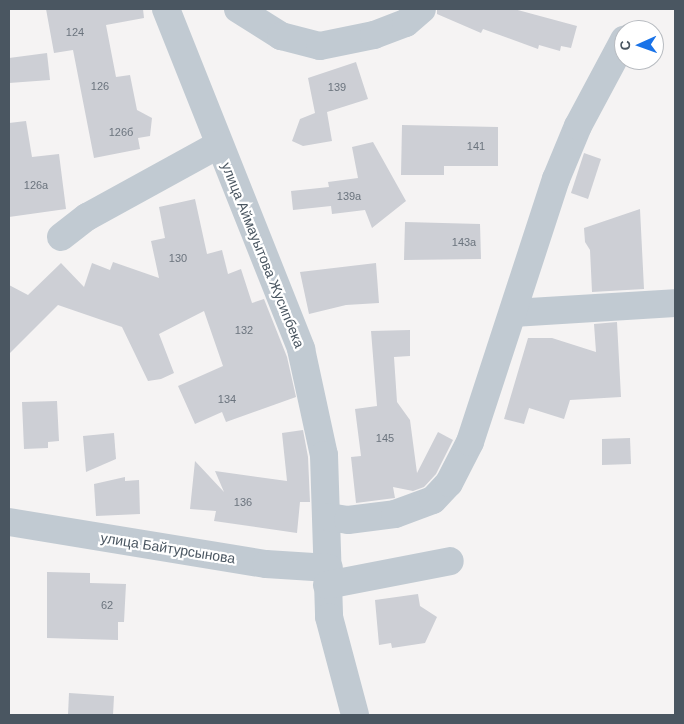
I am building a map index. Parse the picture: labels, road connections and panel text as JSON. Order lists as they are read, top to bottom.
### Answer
{
  "streets": {
    "street": ["улица Аймауытова Жусипбека", "улица Байтурсынова"]
  },
  "crossings": [
    ["улица Аймауытова Жусипбека", "улица Байтурсынова"]
  ],
  "house_numbers": [
    "124",
    "126",
    "139",
    "126б",
    "141",
    "126а",
    "139а",
    "143а",
    "130",
    "132",
    "134",
    "145",
    "136",
    "62"
  ],
  "north": "left"
}
